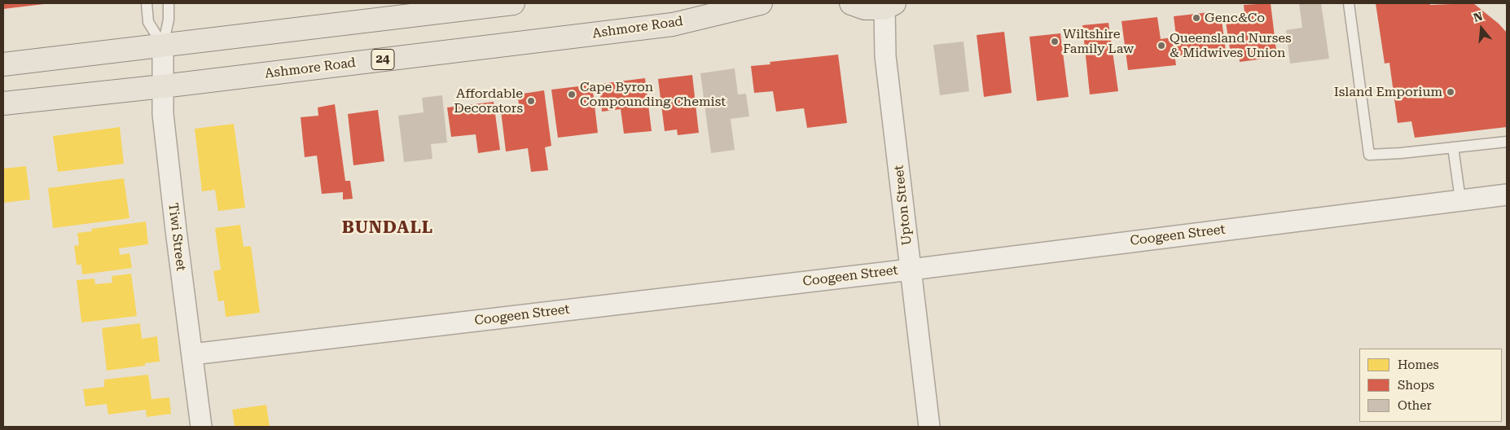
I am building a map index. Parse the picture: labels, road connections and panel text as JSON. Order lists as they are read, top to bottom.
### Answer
{
  "streets": {
    "main road": ["Ashmore Road", "24"],
    "street": ["Upton Street", "Coogeen Street", "Tiwi Street"]
  },
  "crossings": [
    ["Ashmore Road", "Tiwi Street"],
    ["Upton Street", "Coogeen Street"],
    ["Coogeen Street", "Tiwi Street"]
  ],
  "districts": ["BUNDALL"],
  "places": [
    "Genc&Co",
    "Wiltshire Family Law",
    "Queensland Nurses & Midwives Union",
    "Island Emporium",
    "Cape Byron Compounding Chemist",
    "Affordable Decorators"
  ],
  "legend": ["Homes", "Shops", "Other"],
  "north": "top"
}
